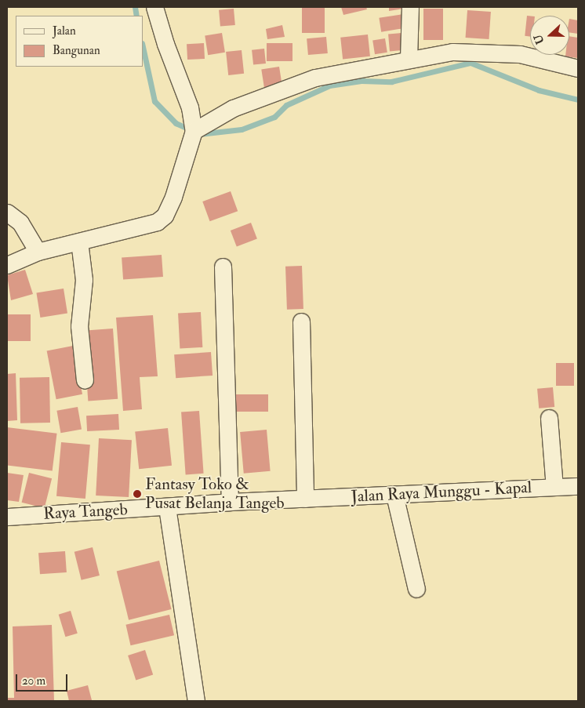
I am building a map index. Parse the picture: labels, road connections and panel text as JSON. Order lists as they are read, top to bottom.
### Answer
{
  "streets": {
    "street": ["Jalan Raya Munggu - Kapal", "Raya Tangeb"]
  },
  "crossings": [
    ["Jalan Raya Munggu - Kapal", "Raya Tangeb"]
  ],
  "places": ["Fantasy Toko & Pusat Belanja Tangeb"],
  "legend": ["Jalan", "Bangunan"],
  "scale_bar": "20 m",
  "north": "left"
}
